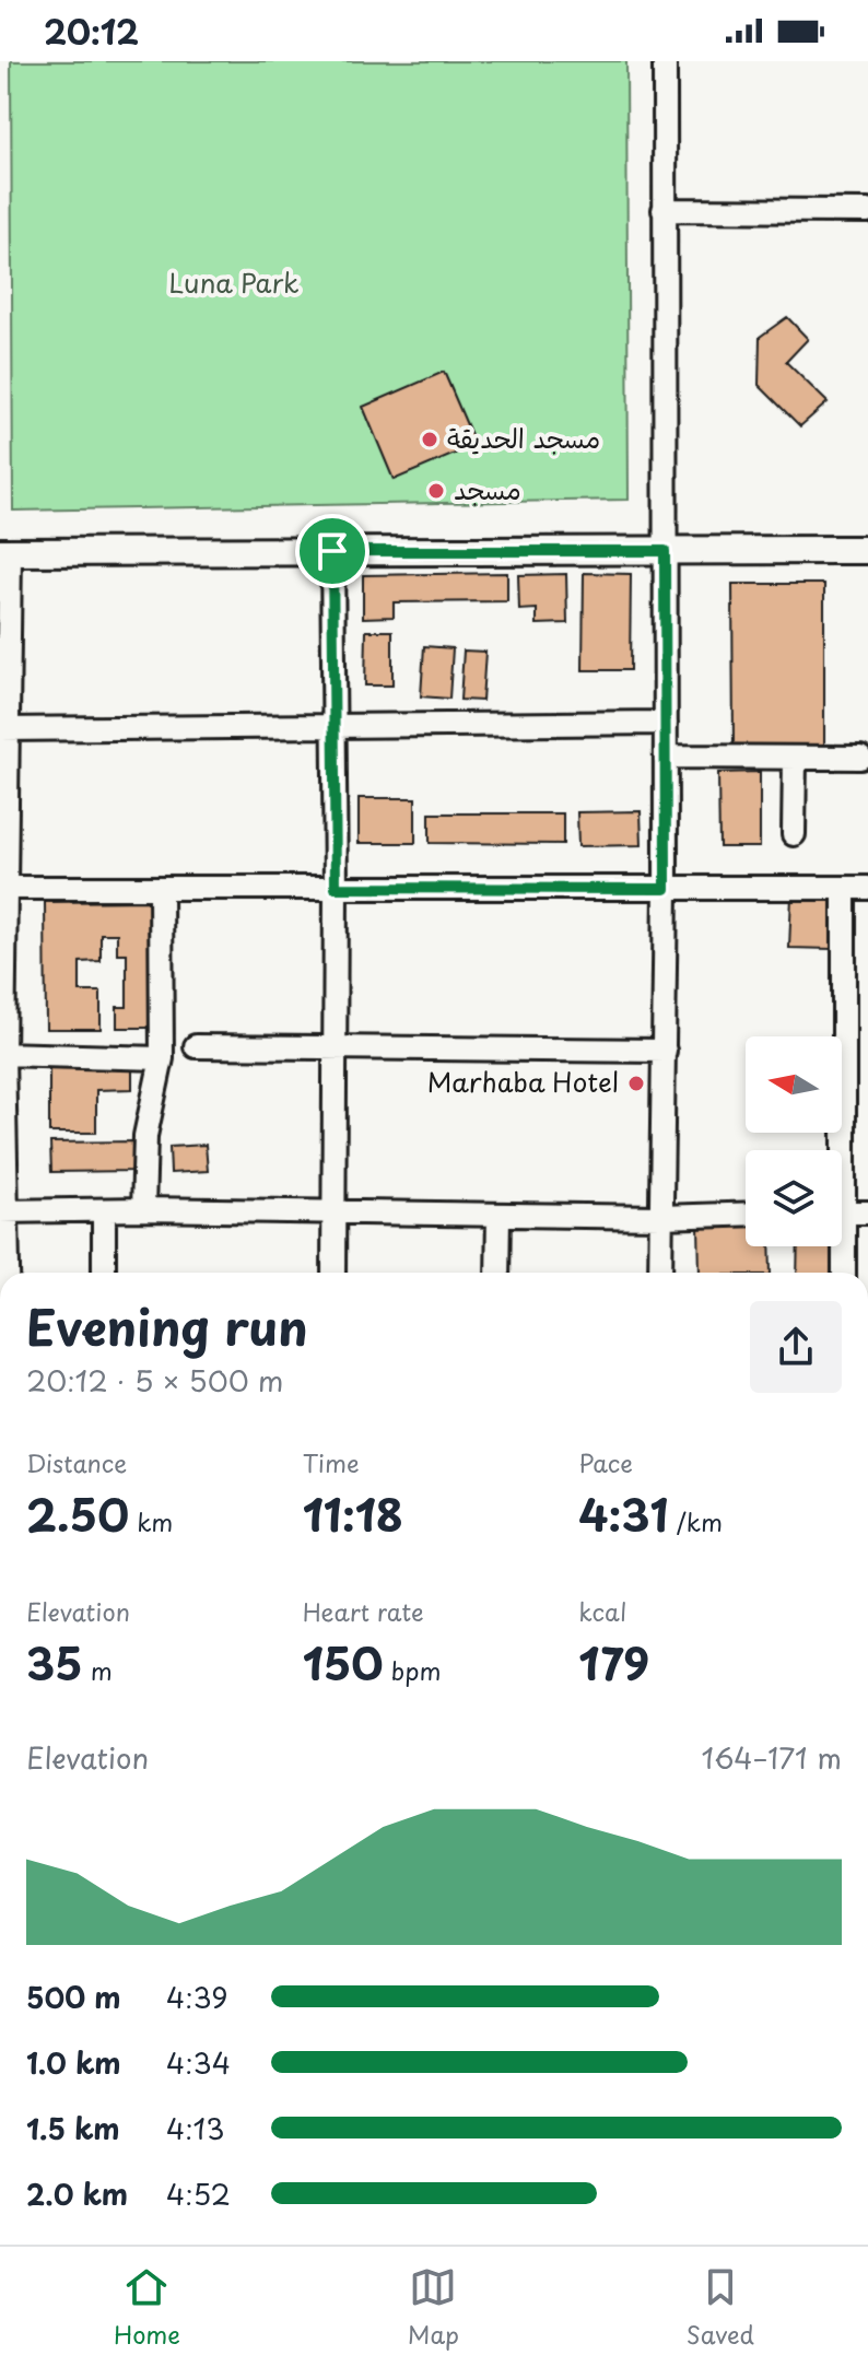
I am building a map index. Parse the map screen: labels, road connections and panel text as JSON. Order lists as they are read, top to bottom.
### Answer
{
  "parks": ["Luna Park"],
  "places": ["مسجد الحديقة", "مسجد", "Marhaba Hotel"],
  "north": "left",
  "page": {
    "status": "20:12",
    "heading": ["Evening run", "20:12 · 5 × 500 m"],
    "stats": [
      ["Distance", "2.50 km"],
      ["Time", "11:18"],
      ["Pace", "4:31 /km"],
      ["Elevation", "35 m"],
      ["Heart rate", "150 bpm"],
      ["kcal", "179"]
    ],
    "chart": ["Elevation", "164–171 m"],
    "list": [
      {
        "name": "500 m",
        "note": "4:39"
      },
      {
        "name": "1.0 km",
        "note": "4:34"
      },
      {
        "name": "1.5 km",
        "note": "4:13"
      },
      {
        "name": "2.0 km",
        "note": "4:52"
      }
    ],
    "tabs": ["Home", "Map", "Saved"]
  }
}
